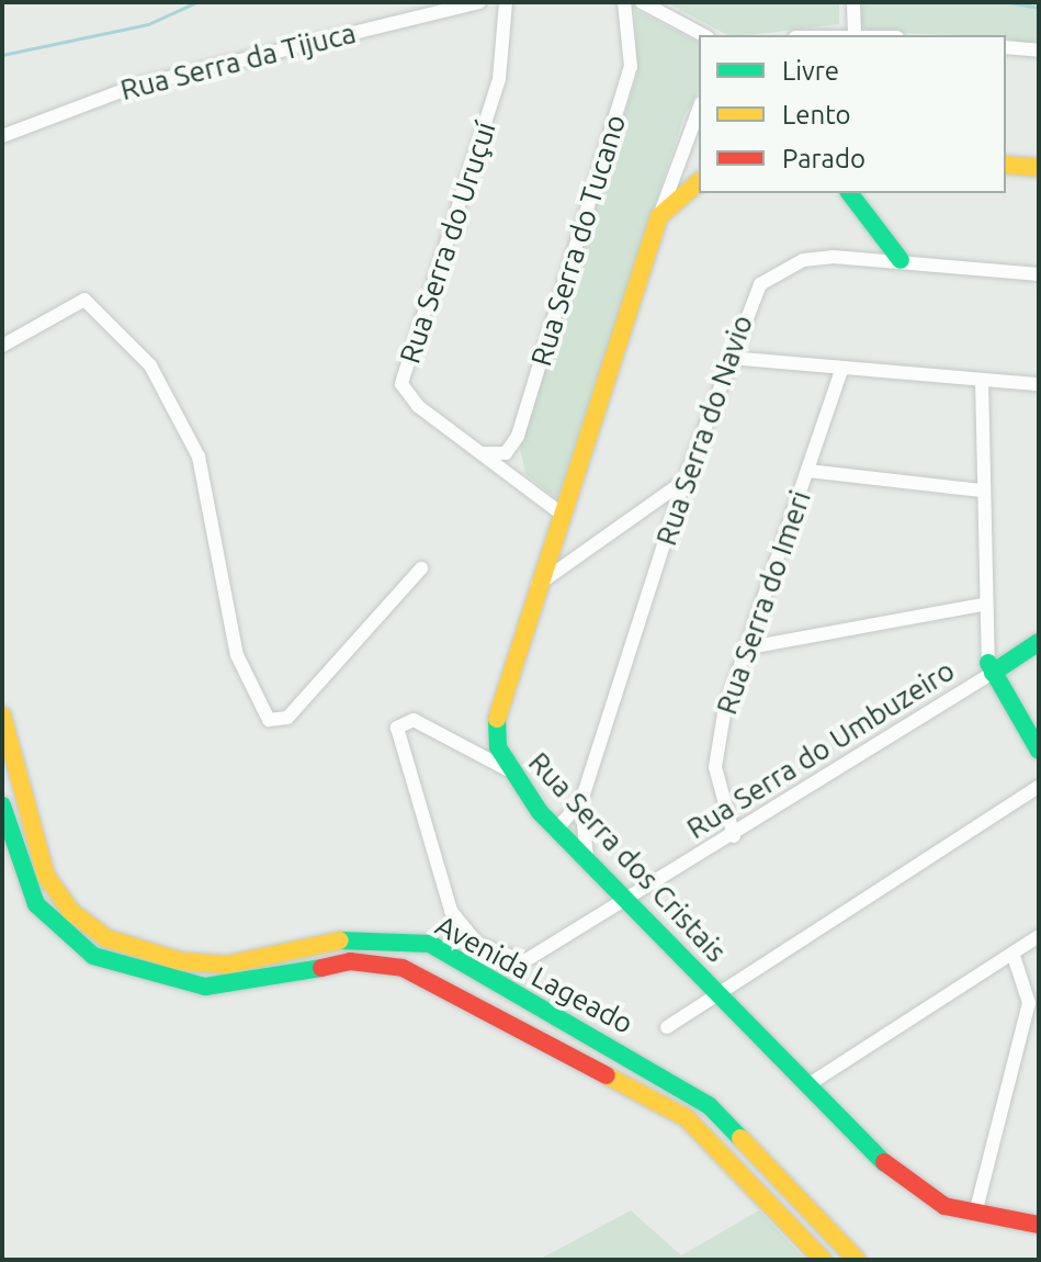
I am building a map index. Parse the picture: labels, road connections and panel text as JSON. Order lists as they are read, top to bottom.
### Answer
{
  "streets": {
    "main road": ["Rua Serra do Umbuzeiro", "Rua Serra dos Cristais", "Avenida Lageado"],
    "street": [
      "Rua Serra da Tijuca",
      "Rua Serra do Tucano",
      "Rua Serra do Uruçuí",
      "Rua Serra do Navio",
      "Rua Serra do Imeri"
    ]
  },
  "crossings": [
    ["Rua Serra do Tucano", "Rua Serra do Uruçuí"],
    ["Rua Serra do Uruçuí", "Rua Serra dos Cristais"],
    ["Rua Serra do Navio", "Rua Serra dos Cristais"],
    ["Rua Serra do Imeri", "Rua Serra do Umbuzeiro"],
    ["Rua Serra do Umbuzeiro", "Rua Serra dos Cristais"]
  ],
  "legend": ["Livre", "Lento", "Parado"]
}
